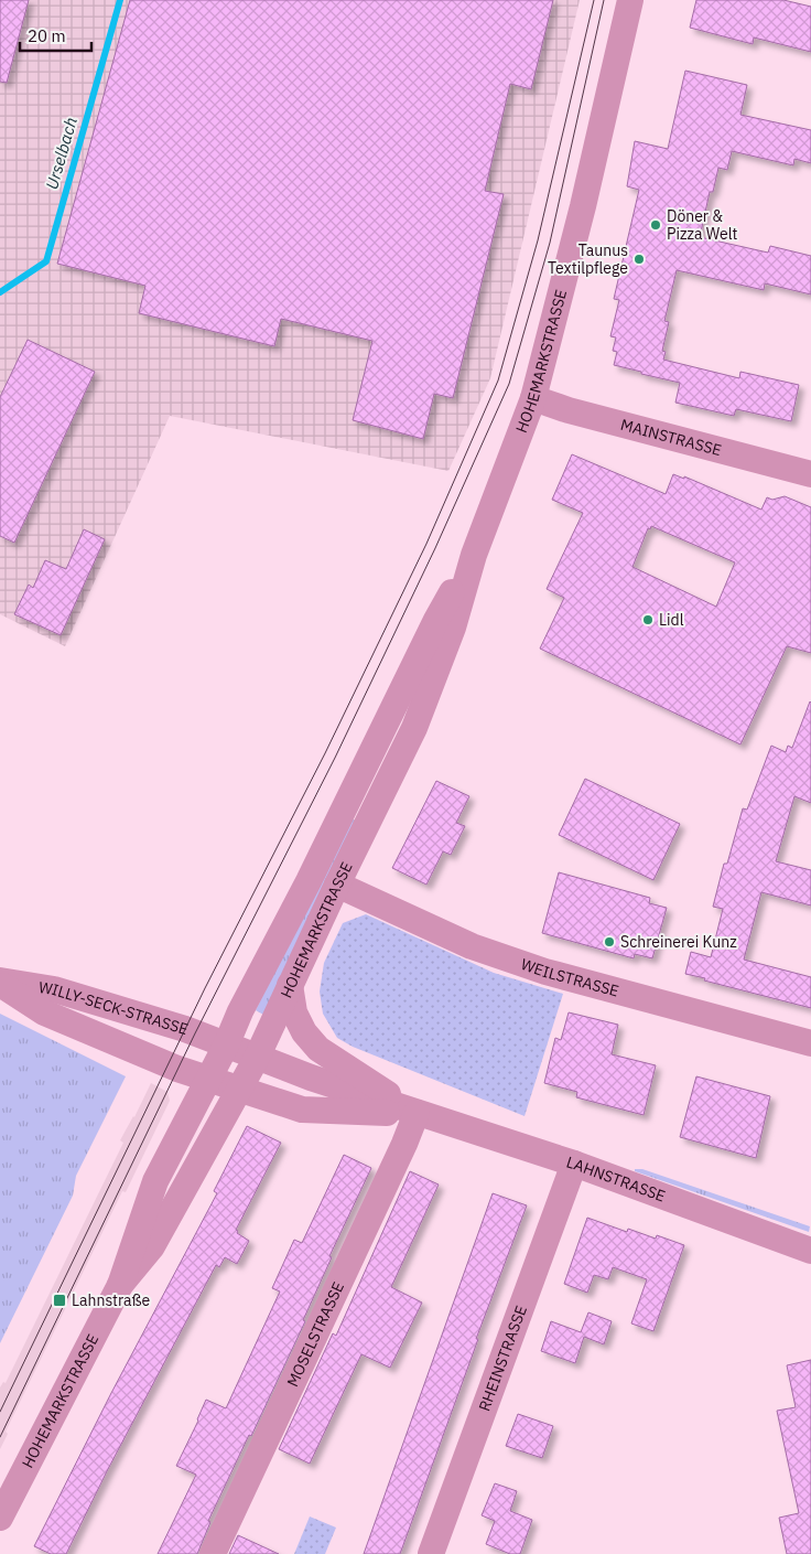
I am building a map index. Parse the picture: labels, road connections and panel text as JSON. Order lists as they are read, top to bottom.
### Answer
{
  "streets": {
    "street": [
      "HOHEMARKSTRASSE",
      "MAINSTRASSE",
      "WEILSTRASSE",
      "WILLY-SECK-STRASSE",
      "LAHNSTRASSE",
      "MOSELSTRASSE",
      "RHEINSTRASSE"
    ]
  },
  "crossings": [
    ["HOHEMARKSTRASSE", "MAINSTRASSE"],
    ["HOHEMARKSTRASSE", "WEILSTRASSE"],
    ["HOHEMARKSTRASSE", "WILLY-SECK-STRASSE"],
    ["HOHEMARKSTRASSE", "LAHNSTRASSE"],
    ["WILLY-SECK-STRASSE", "LAHNSTRASSE"],
    ["LAHNSTRASSE", "MOSELSTRASSE"],
    ["LAHNSTRASSE", "RHEINSTRASSE"]
  ],
  "water": ["Urselbach"],
  "places": {
    "other": [
      "Döner & Pizza Welt",
      "Taunus Textilpflege",
      "Lidl",
      "Schreinerei Kunz"
    ],
    "transit": ["Lahnstraße"]
  },
  "scale_bar": "20 m"
}
